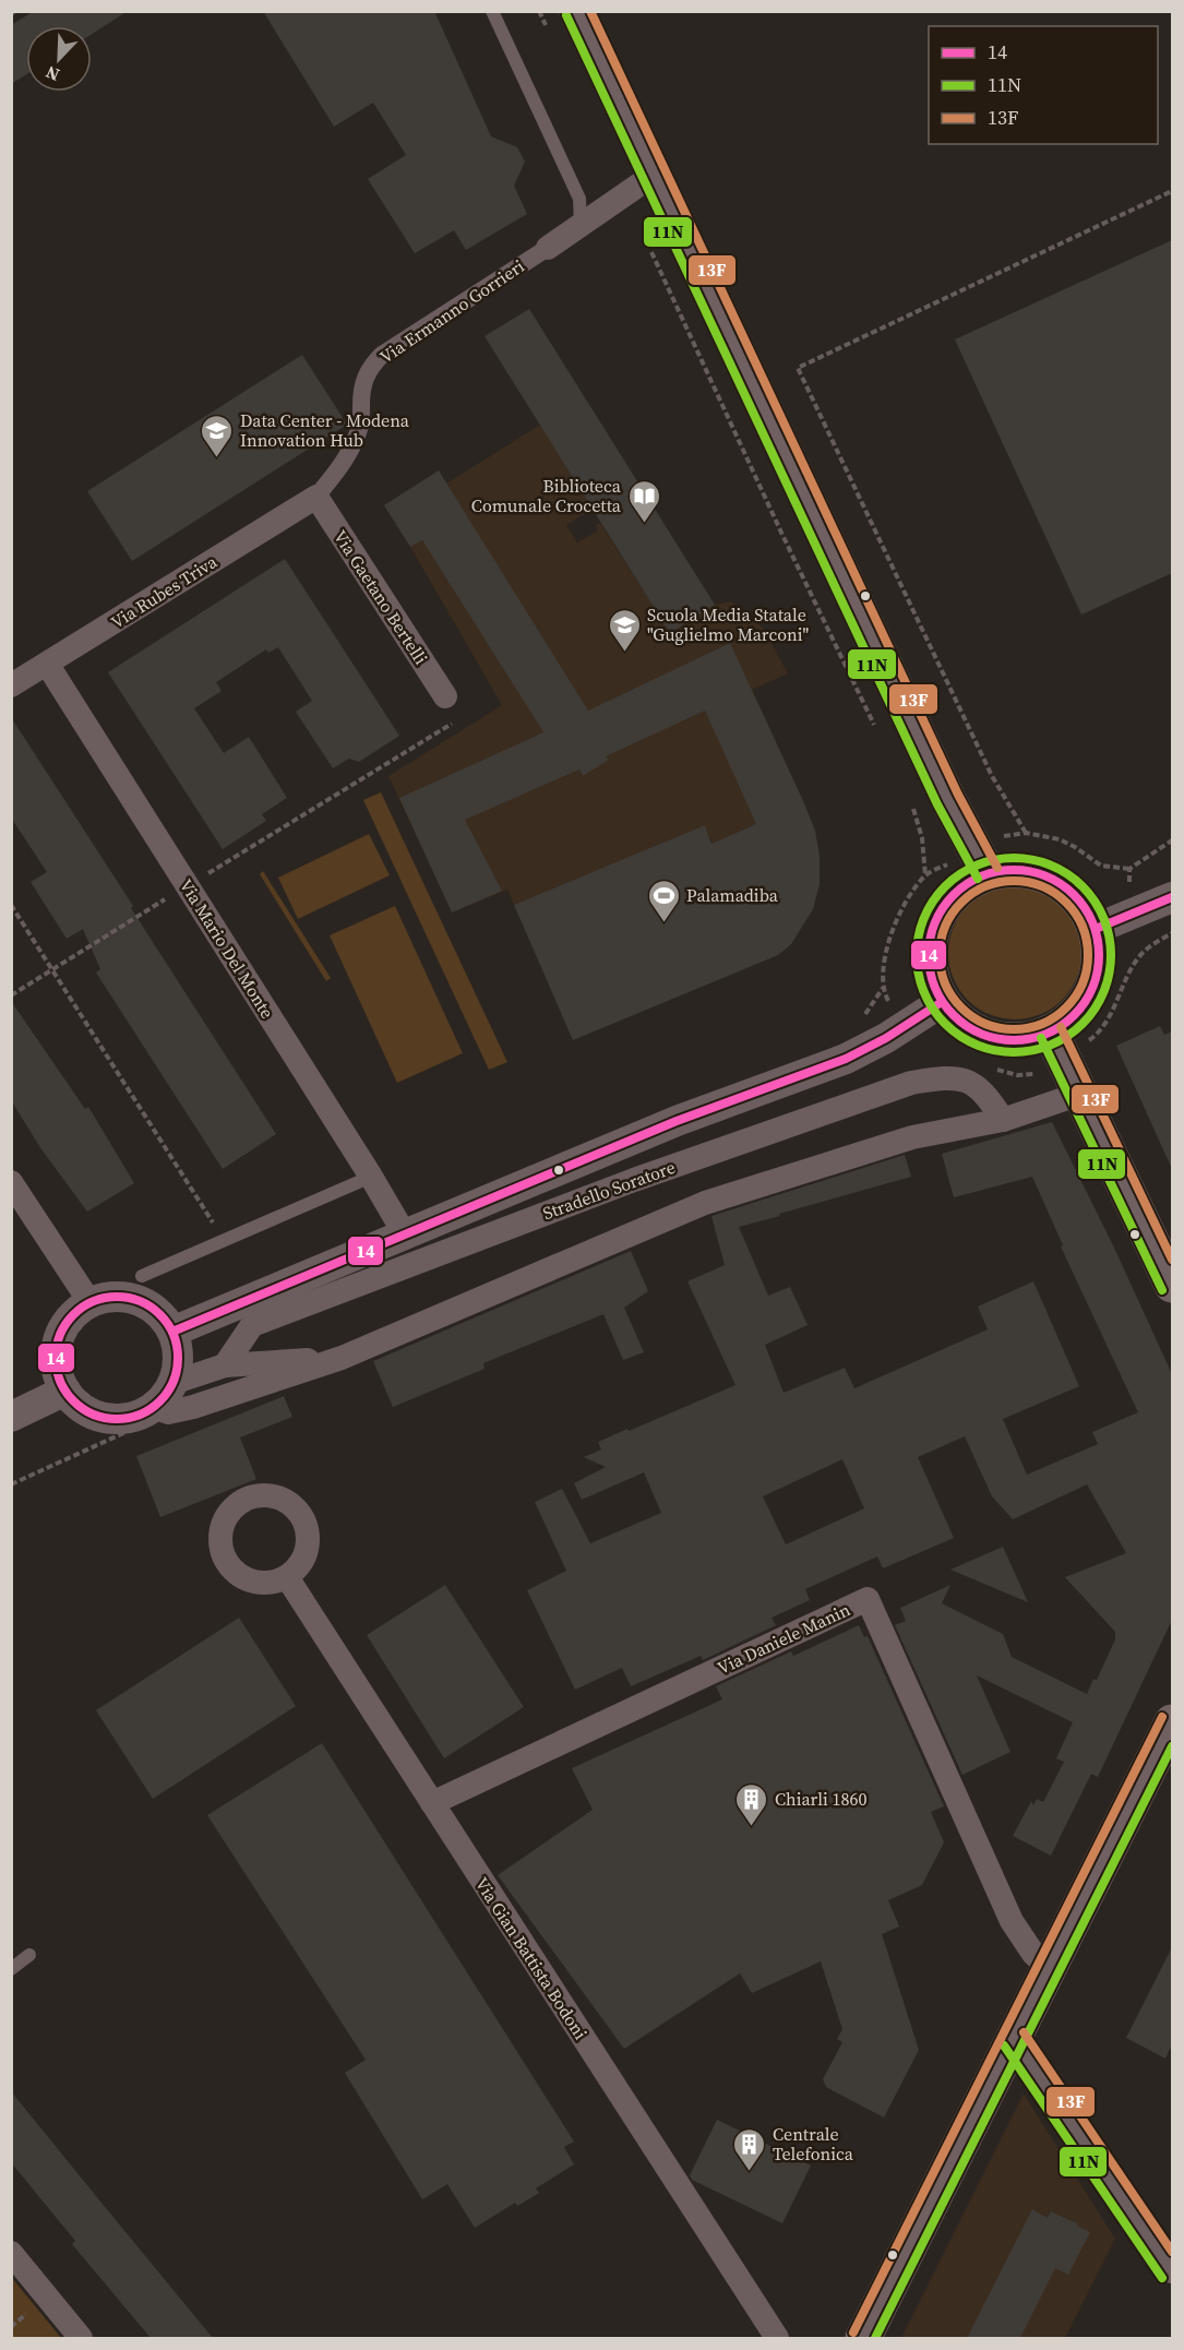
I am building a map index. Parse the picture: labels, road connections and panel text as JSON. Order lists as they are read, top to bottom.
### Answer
{
  "streets": {
    "street": [
      "Via Ermanno Gorrieri",
      "Via Rubes Triva",
      "Via Gaetano Bertelli",
      "Via Mario Del Monte",
      "Stradello Soratore",
      "Via Daniele Manin",
      "Via Gian Battista Bodoni"
    ]
  },
  "crossings": [
    ["Via Ermanno Gorrieri", "Via Rubes Triva"],
    ["Via Ermanno Gorrieri", "Via Gaetano Bertelli"],
    ["Via Rubes Triva", "Via Gaetano Bertelli"],
    ["Via Rubes Triva", "Via Mario Del Monte"],
    ["Via Daniele Manin", "Via Gian Battista Bodoni"]
  ],
  "places": {
    "school or university": ["Data Center - Modena Innovation Hub", "Scuola Media Statale \"Guglielmo Marconi\""],
    "library": ["Biblioteca Comunale Crocetta"],
    "sports": ["Palamadiba"],
    "building": ["Chiarli 1860", "Centrale Telefonica"]
  },
  "lines": ["transit line 13F", "transit line 11N", "transit line 14"],
  "legend": ["14", "11N", "13F"],
  "north": "bottom left"
}
